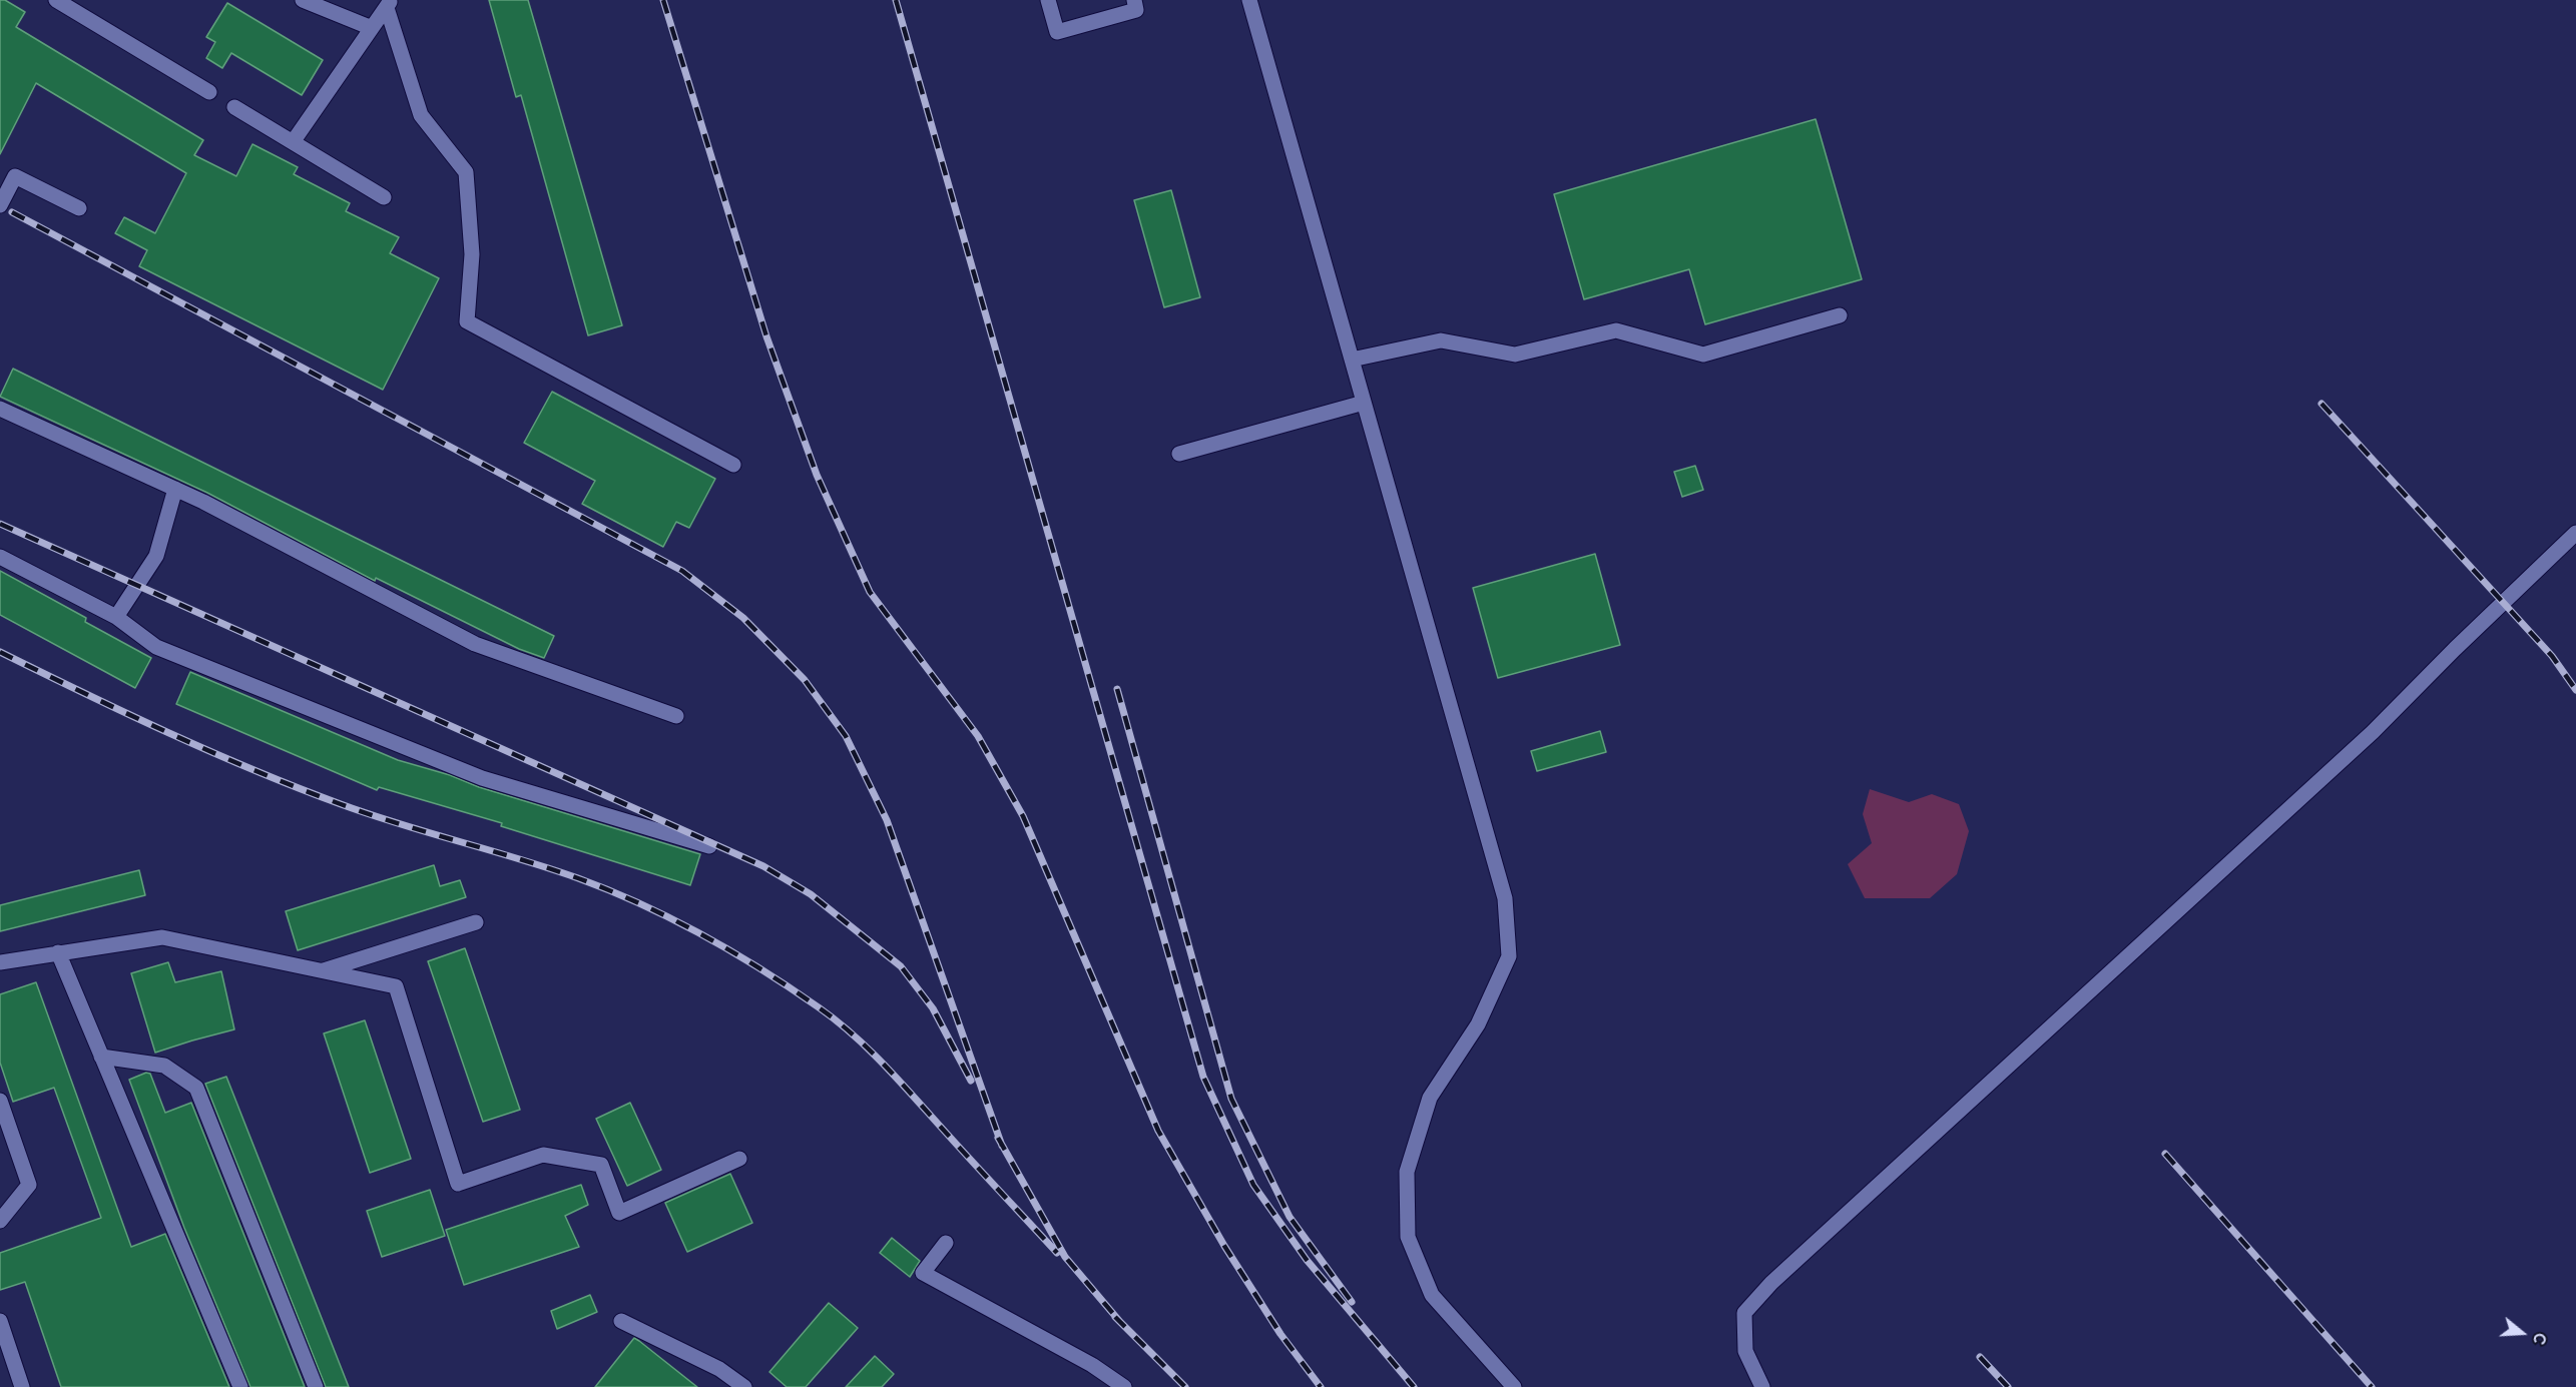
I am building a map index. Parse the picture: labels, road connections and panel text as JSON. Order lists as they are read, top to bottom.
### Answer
{
  "north": "right"
}
